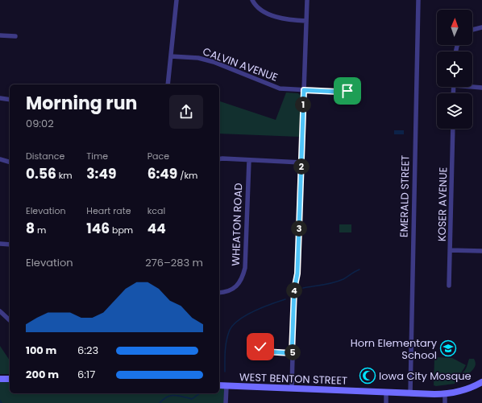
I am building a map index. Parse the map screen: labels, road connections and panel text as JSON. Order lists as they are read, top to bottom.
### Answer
{
  "streets": {
    "street": [
      "CALVIN AVENUE",
      "EMERALD STREET",
      "KOSER AVENUE",
      "WHEATON ROAD",
      "WEST BENTON STREET"
    ]
  },
  "crossings": [
    ["EMERALD STREET", "WEST BENTON STREET"]
  ],
  "places": {
    "school or university": ["Horn Elementary School"],
    "mosque": ["Iowa City Mosque"]
  },
  "north": "top",
  "page": {
    "heading": ["Morning run", "09:02"],
    "pins": [
      "1",
      "2",
      "3",
      "4",
      "5"
    ],
    "stats": [
      ["Distance", "0.56 km"],
      ["Time", "3:49"],
      ["Pace", "6:49 /km"],
      ["Elevation", "8 m"],
      ["Heart rate", "146 bpm"],
      ["kcal", "44"]
    ],
    "chart": ["Elevation", "276–283 m"],
    "list": [
      {
        "name": "100 m",
        "note": "6:23"
      },
      {
        "name": "200 m",
        "note": "6:17"
      }
    ]
  }
}
